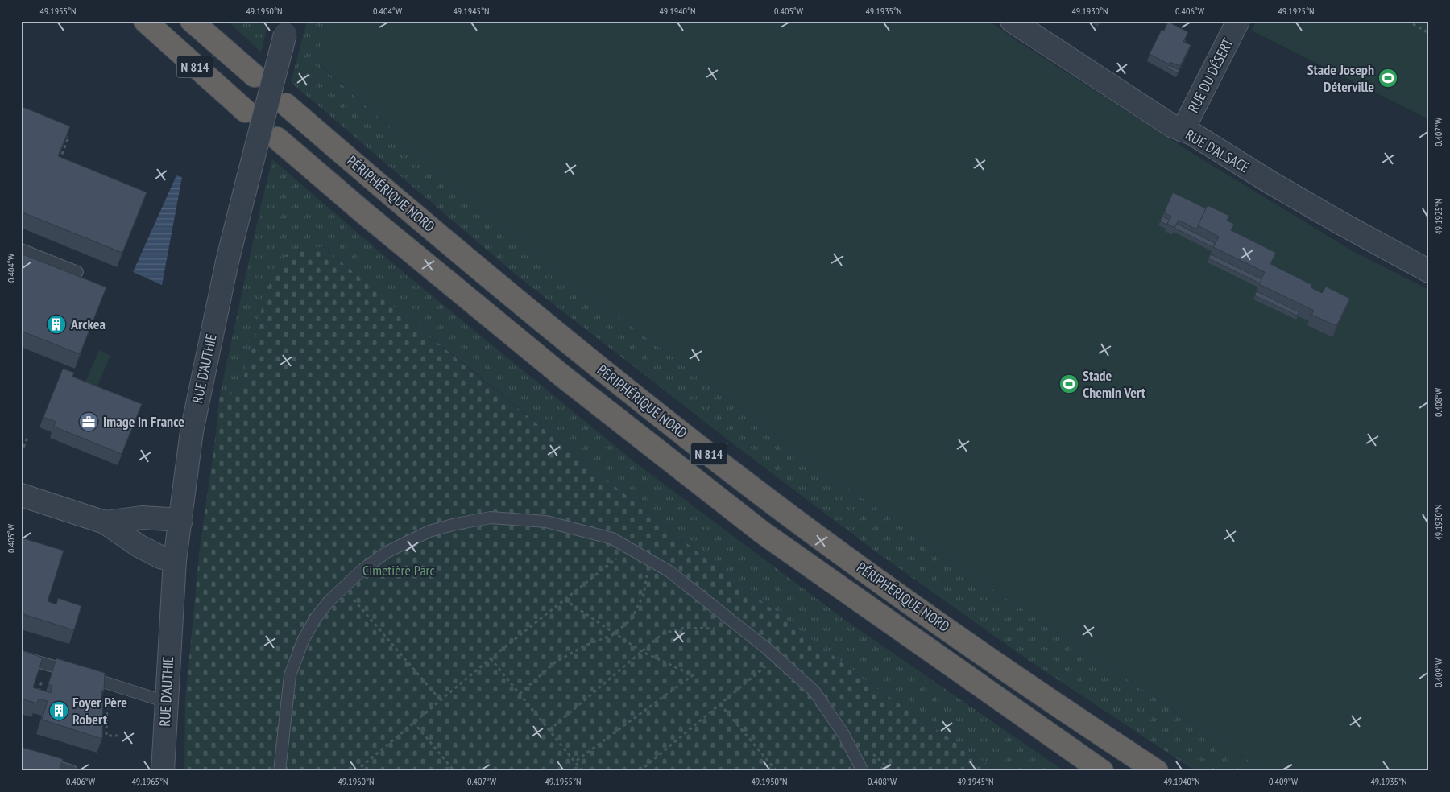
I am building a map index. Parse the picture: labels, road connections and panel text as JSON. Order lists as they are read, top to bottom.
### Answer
{
  "streets": {
    "highway": ["N 814", "PÉRIPHÉRIQUE NORD"],
    "street": ["RUE DU DÉSERT", "RUE D'ALSACE", "RUE D'AUTHIE"]
  },
  "crossings": [
    ["RUE DU DÉSERT", "RUE D'ALSACE"]
  ],
  "parks": ["Cimetière Parc"],
  "places": {
    "sports": ["Stade Joseph Déterville", "Stade Chemin Vert"],
    "building": ["Arckea", "Foyer Père Robert"],
    "office": ["Image in France"]
  },
  "coordinates": [
    "49.1955°N",
    "49.1950°N",
    "0.404°W",
    "49.1945°N",
    "49.1940°N",
    "0.405°W",
    "49.1935°N",
    "49.1930°N",
    "0.406°W",
    "49.1925°N",
    "0.407°W",
    "0.408°W",
    "0.409°W",
    "49.1965°N",
    "49.1960°N"
  ]
}
